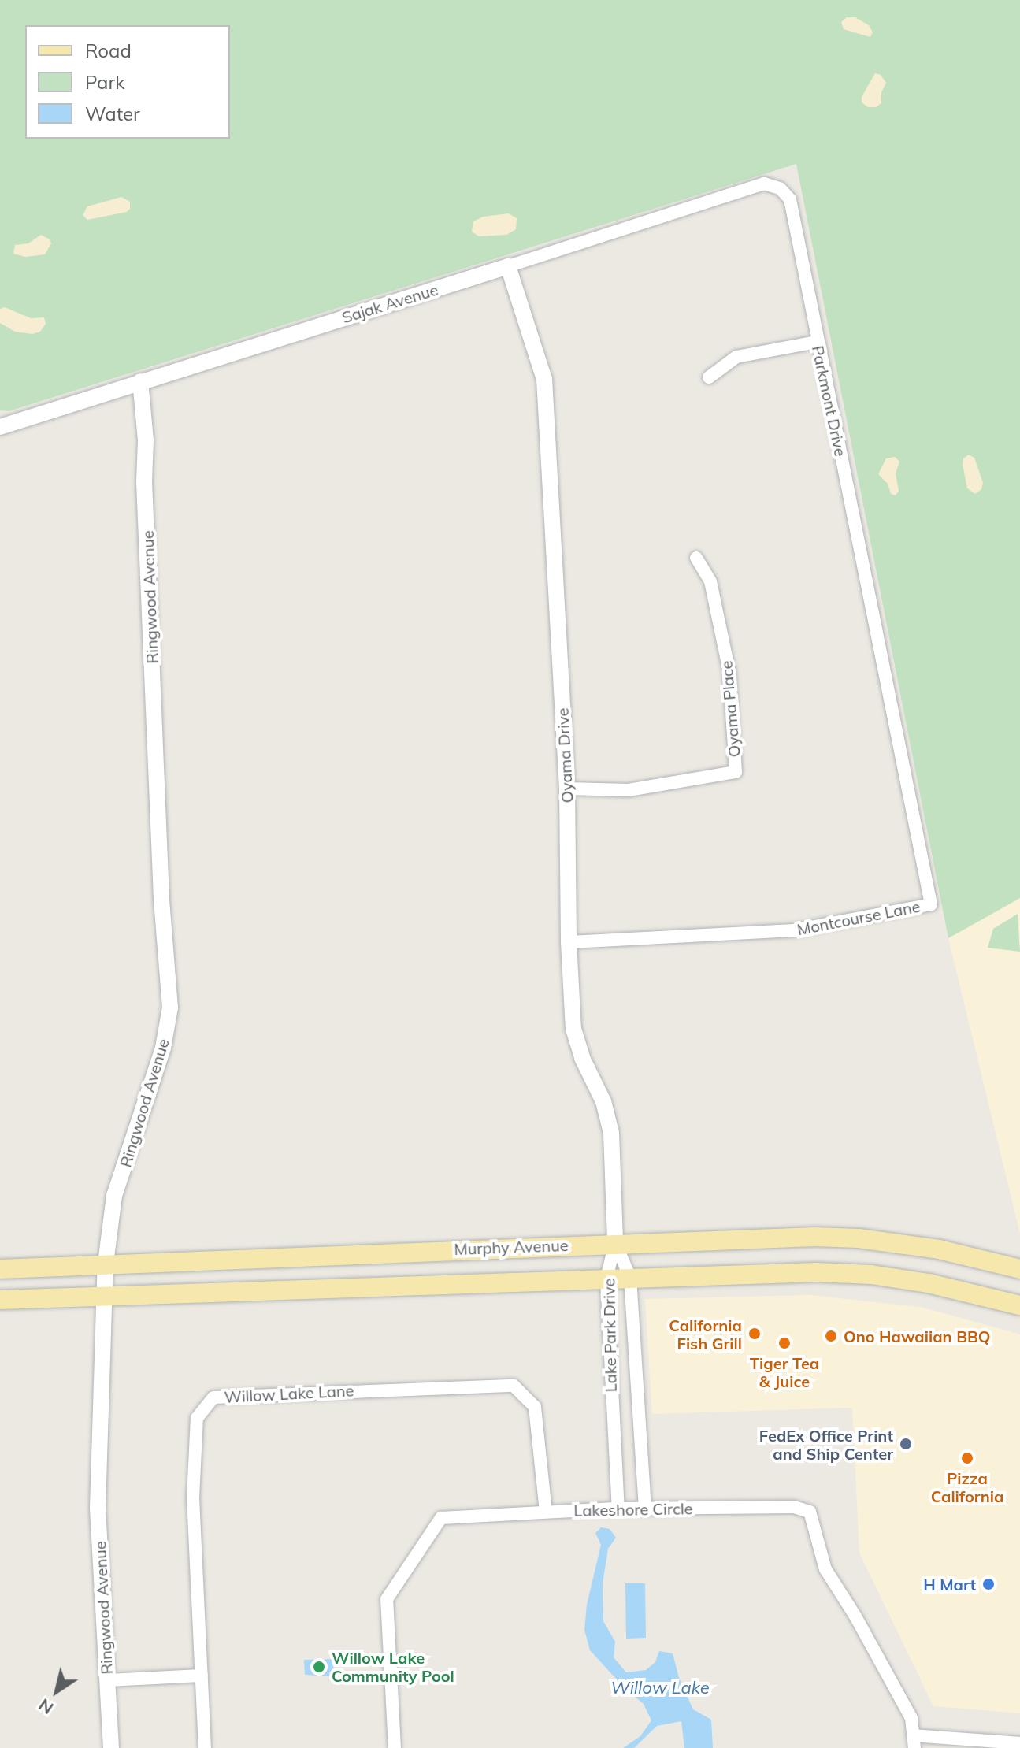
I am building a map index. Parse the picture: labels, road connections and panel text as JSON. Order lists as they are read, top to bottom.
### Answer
{
  "streets": {
    "main road": ["Murphy Avenue"],
    "street": [
      "Sajak Avenue",
      "Parkmont Drive",
      "Ringwood Avenue",
      "Oyama Place",
      "Oyama Drive",
      "Montcourse Lane",
      "Lake Park Drive",
      "Willow Lake Lane",
      "Lakeshore Circle"
    ]
  },
  "crossings": [
    ["Sajak Avenue", "Parkmont Drive"],
    ["Sajak Avenue", "Ringwood Avenue"],
    ["Sajak Avenue", "Oyama Drive"],
    ["Parkmont Drive", "Montcourse Lane"],
    ["Ringwood Avenue", "Murphy Avenue"],
    ["Oyama Place", "Oyama Drive"],
    ["Oyama Drive", "Montcourse Lane"],
    ["Oyama Drive", "Murphy Avenue"],
    ["Oyama Drive", "Lake Park Drive"],
    ["Murphy Avenue", "Lake Park Drive"],
    ["Lake Park Drive", "Lakeshore Circle"],
    ["Willow Lake Lane", "Lakeshore Circle"]
  ],
  "water": ["Willow Lake"],
  "places": [
    "California Fish Grill",
    "Ono Hawaiian BBQ",
    "Tiger Tea & Juice",
    "FedEx Office Print and Ship Center",
    "Pizza California",
    "H Mart",
    "Willow Lake Community Pool"
  ],
  "legend": ["Road", "Park", "Water"],
  "north": "bottom left"
}
